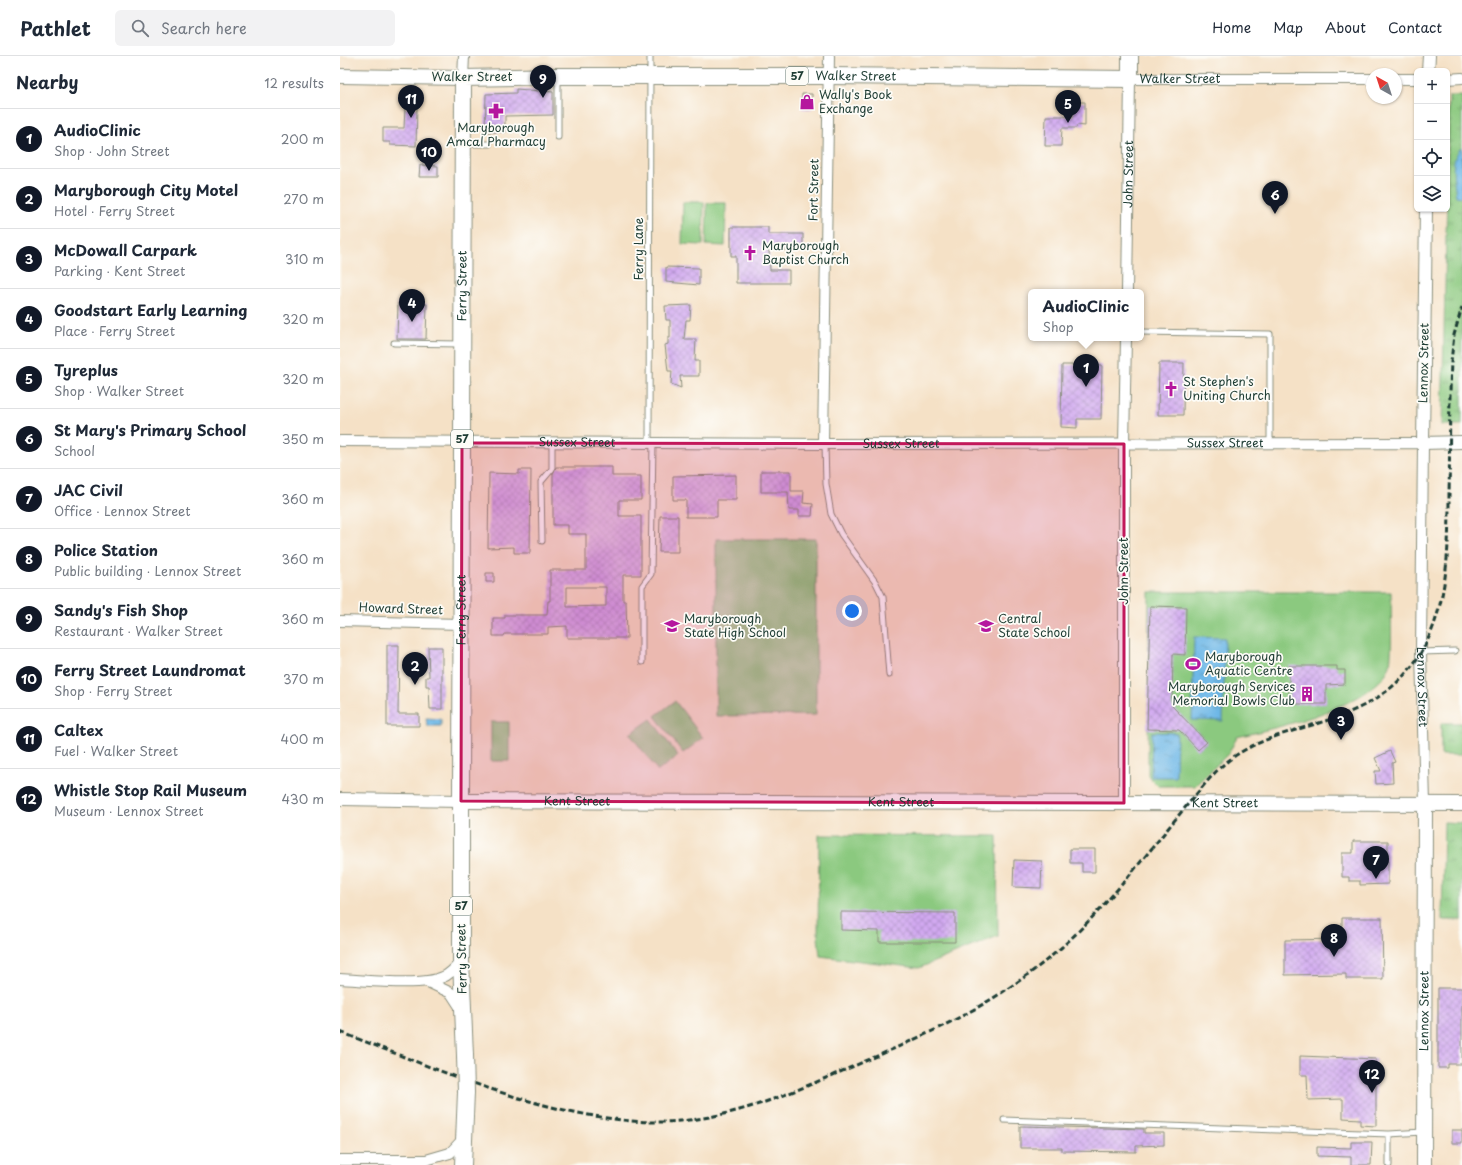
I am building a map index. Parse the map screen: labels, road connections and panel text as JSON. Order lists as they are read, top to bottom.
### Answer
{
  "streets": {
    "main road": [
      "57",
      "Walker Street",
      "John Street",
      "Ferry Street",
      "Lennox Street",
      "Kent Street"
    ],
    "street": ["Fort Street", "Sussex Street", "Howard Street"],
    "lane": ["Ferry Lane"]
  },
  "crossings": [
    ["Walker Street", "John Street"],
    ["Walker Street", "Fort Street"],
    ["Walker Street", "Ferry Lane"],
    ["Walker Street", "Ferry Street"],
    ["John Street", "Sussex Street"],
    ["John Street", "Kent Street"],
    ["Fort Street", "Sussex Street"],
    ["Ferry Lane", "Sussex Street"],
    ["Ferry Street", "Sussex Street"],
    ["Ferry Street", "Howard Street"],
    ["Ferry Street", "Kent Street"],
    ["Lennox Street", "Sussex Street"],
    ["Lennox Street", "Kent Street"]
  ],
  "places": {
    "shop": ["Wally's Book Exchange"],
    "pharmacy": ["Maryborough Amcal Pharmacy"],
    "church": ["Maryborough Baptist Church", "St Stephen's Uniting Church"],
    "school or university": ["Maryborough State High School", "Central State School"],
    "sports": ["Maryborough Aquatic Centre"],
    "building": ["Maryborough Services Memorial Bowls Club"]
  },
  "north": "top left",
  "page": {
    "header": "Pathlet",
    "search": "Search here",
    "nav": [
      "Home",
      "Map",
      "About",
      "Contact"
    ],
    "heading": ["Nearby", "12 results"],
    "pins": [
      "9",
      "11",
      "5",
      "10",
      "6",
      "4",
      "1",
      "2",
      "3",
      "7",
      "8",
      "12"
    ],
    "map_buttons": ["+", "−"],
    "list": [
      {
        "mark": "1",
        "name": "AudioClinic",
        "note": "Shop · John Street",
        "value": "200 m"
      },
      {
        "mark": "2",
        "name": "Maryborough City Motel",
        "note": "Hotel · Ferry Street",
        "value": "270 m"
      },
      {
        "mark": "3",
        "name": "McDowall Carpark",
        "note": "Parking · Kent Street",
        "value": "310 m"
      },
      {
        "mark": "4",
        "name": "Goodstart Early Learning",
        "note": "Place · Ferry Street",
        "value": "320 m"
      },
      {
        "mark": "5",
        "name": "Tyreplus",
        "note": "Shop · Walker Street",
        "value": "320 m"
      },
      {
        "mark": "6",
        "name": "St Mary's Primary School",
        "note": "School",
        "value": "350 m"
      },
      {
        "mark": "7",
        "name": "JAC Civil",
        "note": "Office · Lennox Street",
        "value": "360 m"
      },
      {
        "mark": "8",
        "name": "Police Station",
        "note": "Public building · Lennox Street",
        "value": "360 m"
      },
      {
        "mark": "9",
        "name": "Sandy's Fish Shop",
        "note": "Restaurant · Walker Street",
        "value": "360 m"
      },
      {
        "mark": "10",
        "name": "Ferry Street Laundromat",
        "note": "Shop · Ferry Street",
        "value": "370 m"
      },
      {
        "mark": "11",
        "name": "Caltex",
        "note": "Fuel · Walker Street",
        "value": "400 m"
      },
      {
        "mark": "12",
        "name": "Whistle Stop Rail Museum",
        "note": "Museum · Lennox Street",
        "value": "430 m"
      }
    ],
    "popup": ["AudioClinic", "Shop"]
  }
}
